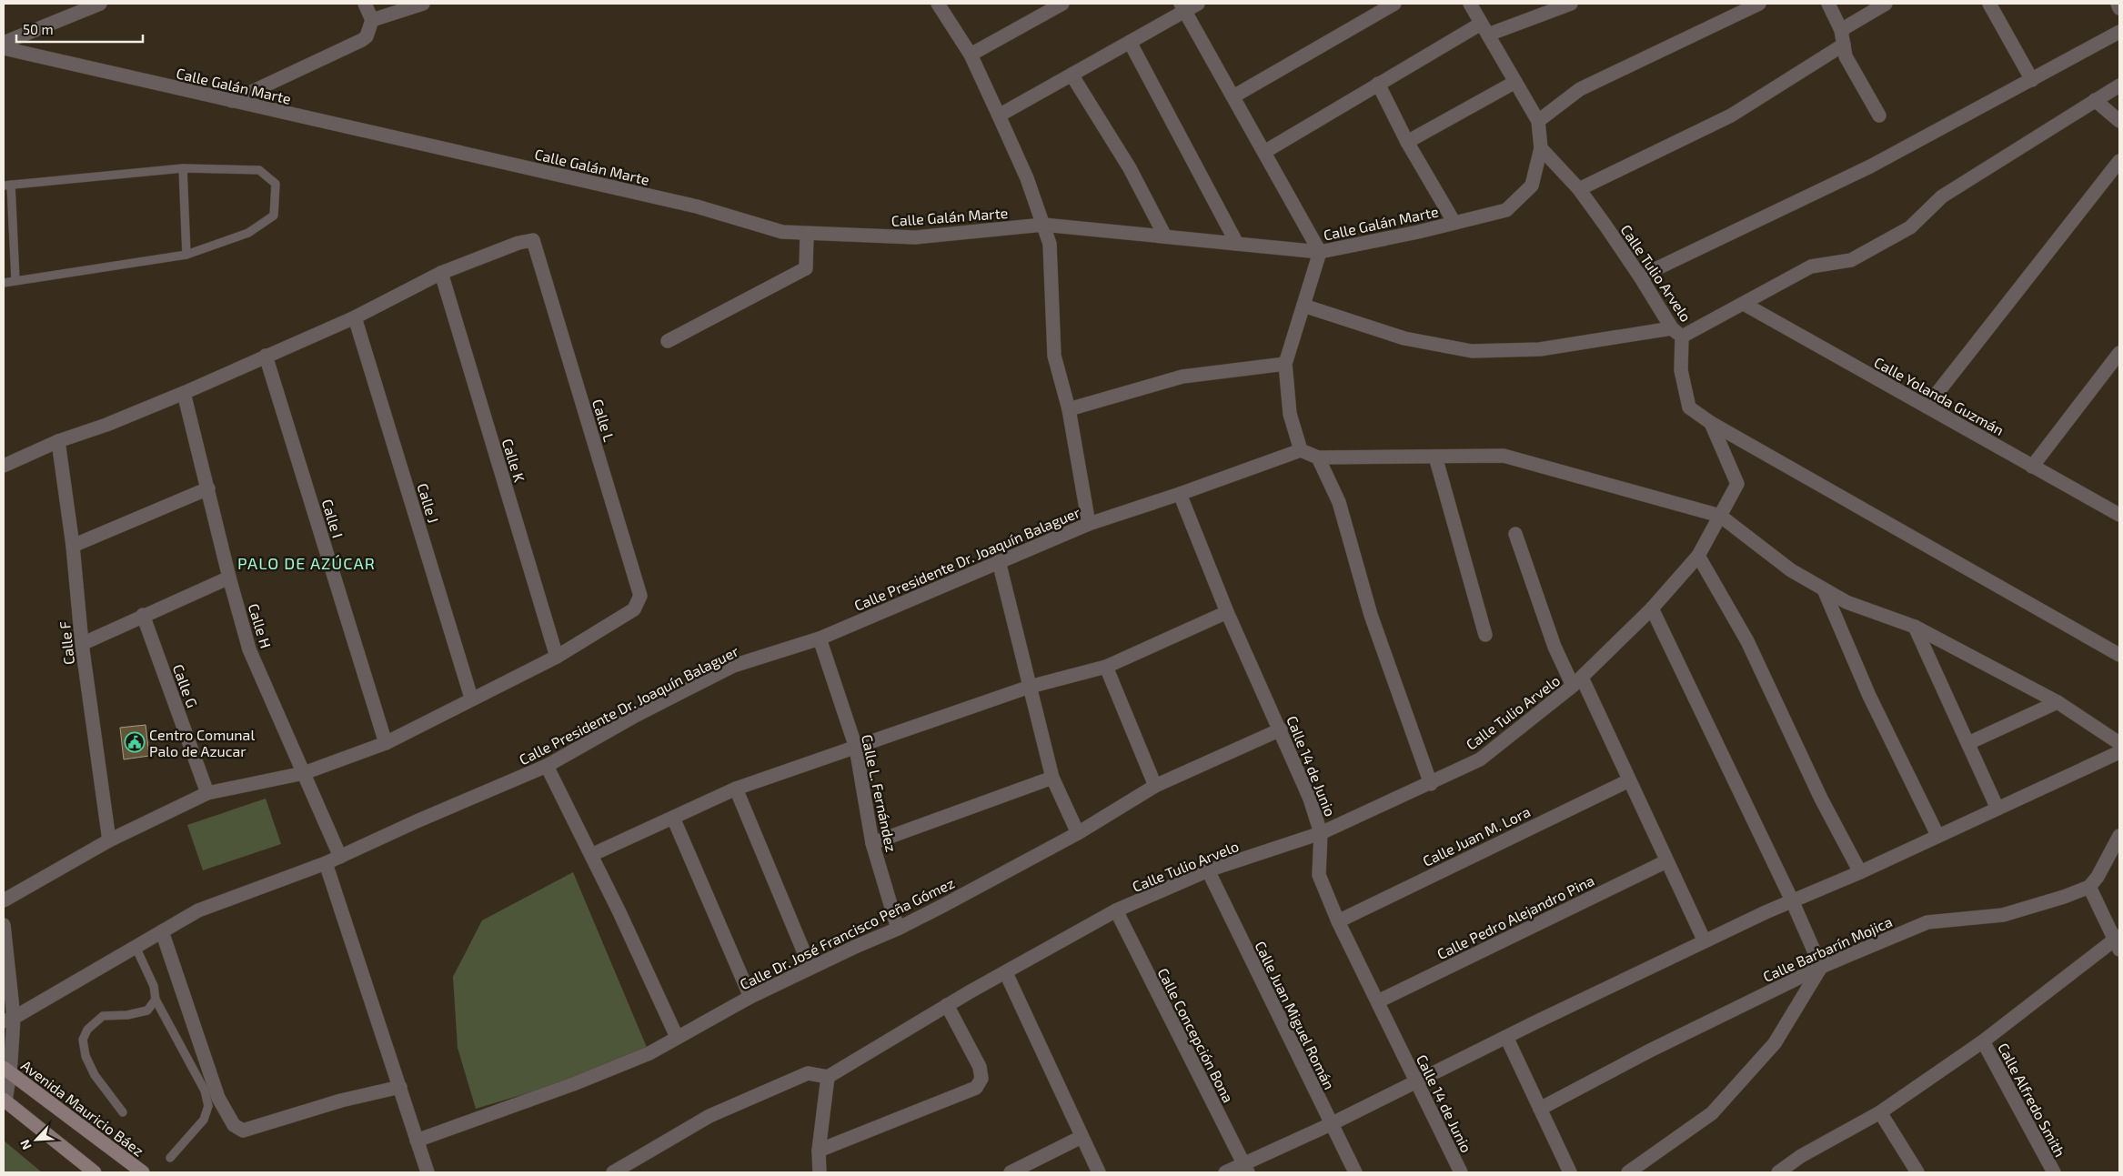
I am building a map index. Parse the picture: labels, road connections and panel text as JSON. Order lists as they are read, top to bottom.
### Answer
{
  "streets": {
    "main road": ["Avenida Mauricio Báez"],
    "street": [
      "Calle Galán Marte",
      "Calle Tulio Arvelo",
      "Calle Yolanda Guzmán",
      "Calle L",
      "Calle K",
      "Calle J",
      "Calle I",
      "Calle Presidente Dr. Joaquín Balaguer",
      "Calle H",
      "Calle F",
      "Calle G",
      "Calle 14 de Junio",
      "Calle L. Fernández",
      "Calle Juan M. Lora",
      "Calle Pedro Alejandro Pina",
      "Calle Dr. José Francisco Peña Gómez",
      "Calle Barbarín Mojica",
      "Calle Juan Miguel Román",
      "Calle Concepción Bona",
      "Calle Alfredo Smith"
    ]
  },
  "crossings": [
    ["Calle Galán Marte", "Calle Tulio Arvelo"],
    ["Calle Tulio Arvelo", "Calle 14 de Junio"],
    ["Calle Tulio Arvelo", "Calle Juan Miguel Román"],
    ["Calle Tulio Arvelo", "Calle Concepción Bona"],
    ["Calle L", "Calle K"],
    ["Calle Presidente Dr. Joaquín Balaguer", "Calle H"],
    ["Calle Presidente Dr. Joaquín Balaguer", "Calle 14 de Junio"],
    ["Calle Presidente Dr. Joaquín Balaguer", "Calle L. Fernández"],
    ["Calle 14 de Junio", "Calle Juan M. Lora"],
    ["Calle 14 de Junio", "Calle Pedro Alejandro Pina"],
    ["Calle 14 de Junio", "Calle Dr. José Francisco Peña Gómez"],
    ["Calle L. Fernández", "Calle Dr. José Francisco Peña Gómez"]
  ],
  "districts": ["PALO DE AZÚCAR"],
  "places": {
    "public building": ["Centro Comunal Palo de Azucar"]
  },
  "scale_bar": "50 m",
  "north": "bottom left"
}
